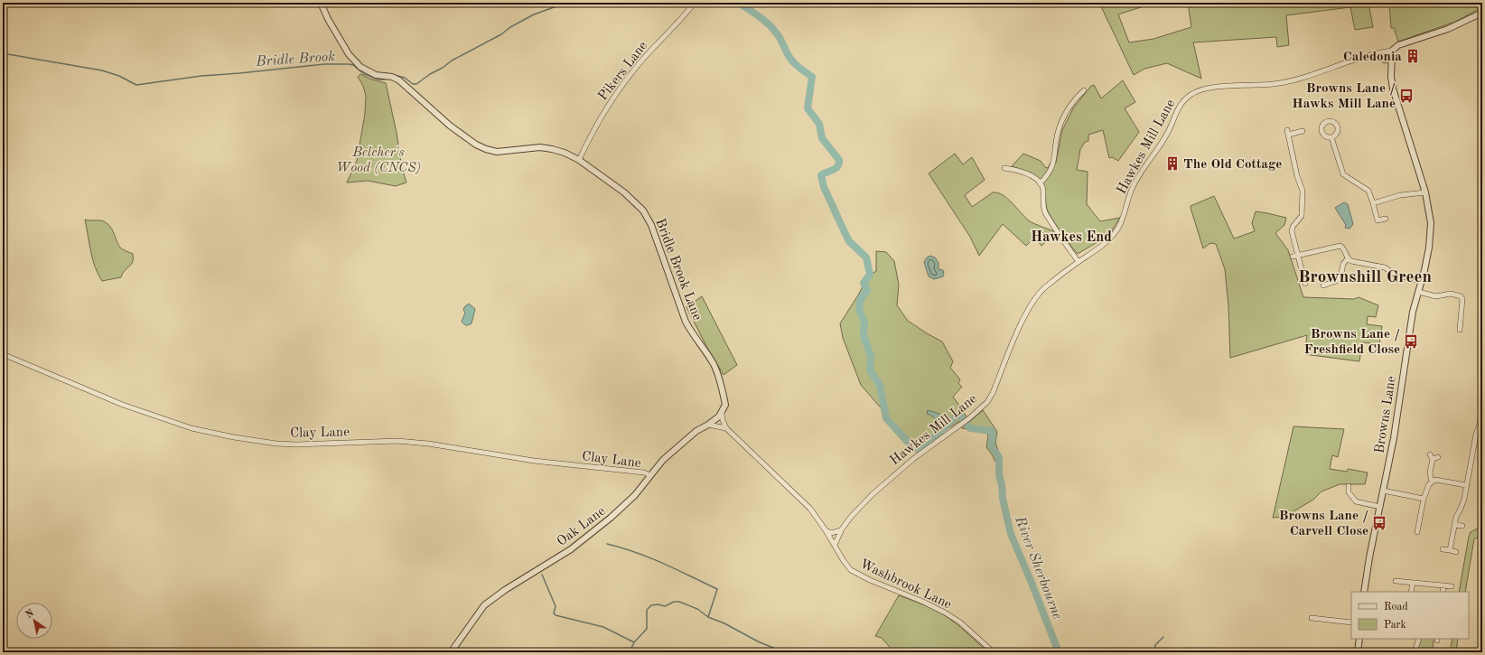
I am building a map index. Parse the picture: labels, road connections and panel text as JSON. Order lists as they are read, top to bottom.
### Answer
{
  "streets": {
    "street": [
      "Pikers Lane",
      "Hawkes Mill Lane",
      "Bridle Brook Lane",
      "Browns Lane",
      "Clay Lane",
      "Oak Lane",
      "Washbrook Lane"
    ]
  },
  "crossings": [
    ["Pikers Lane", "Bridle Brook Lane"],
    ["Hawkes Mill Lane", "Browns Lane"],
    ["Hawkes Mill Lane", "Washbrook Lane"],
    ["Clay Lane", "Oak Lane"]
  ],
  "districts": ["Hawkes End", "Brownshill Green"],
  "water": ["Bridle Brook", "River Sherbourne"],
  "parks": ["Belcher's Wood (CNCS)"],
  "places": {
    "building": ["Caledonia", "The Old Cottage"],
    "bus stop": ["Browns Lane / Hawks Mill Lane", "Browns Lane / Freshfield Close", "Browns Lane / Carvell Close"]
  },
  "legend": ["Road", "Park"],
  "north": "top left"
}
